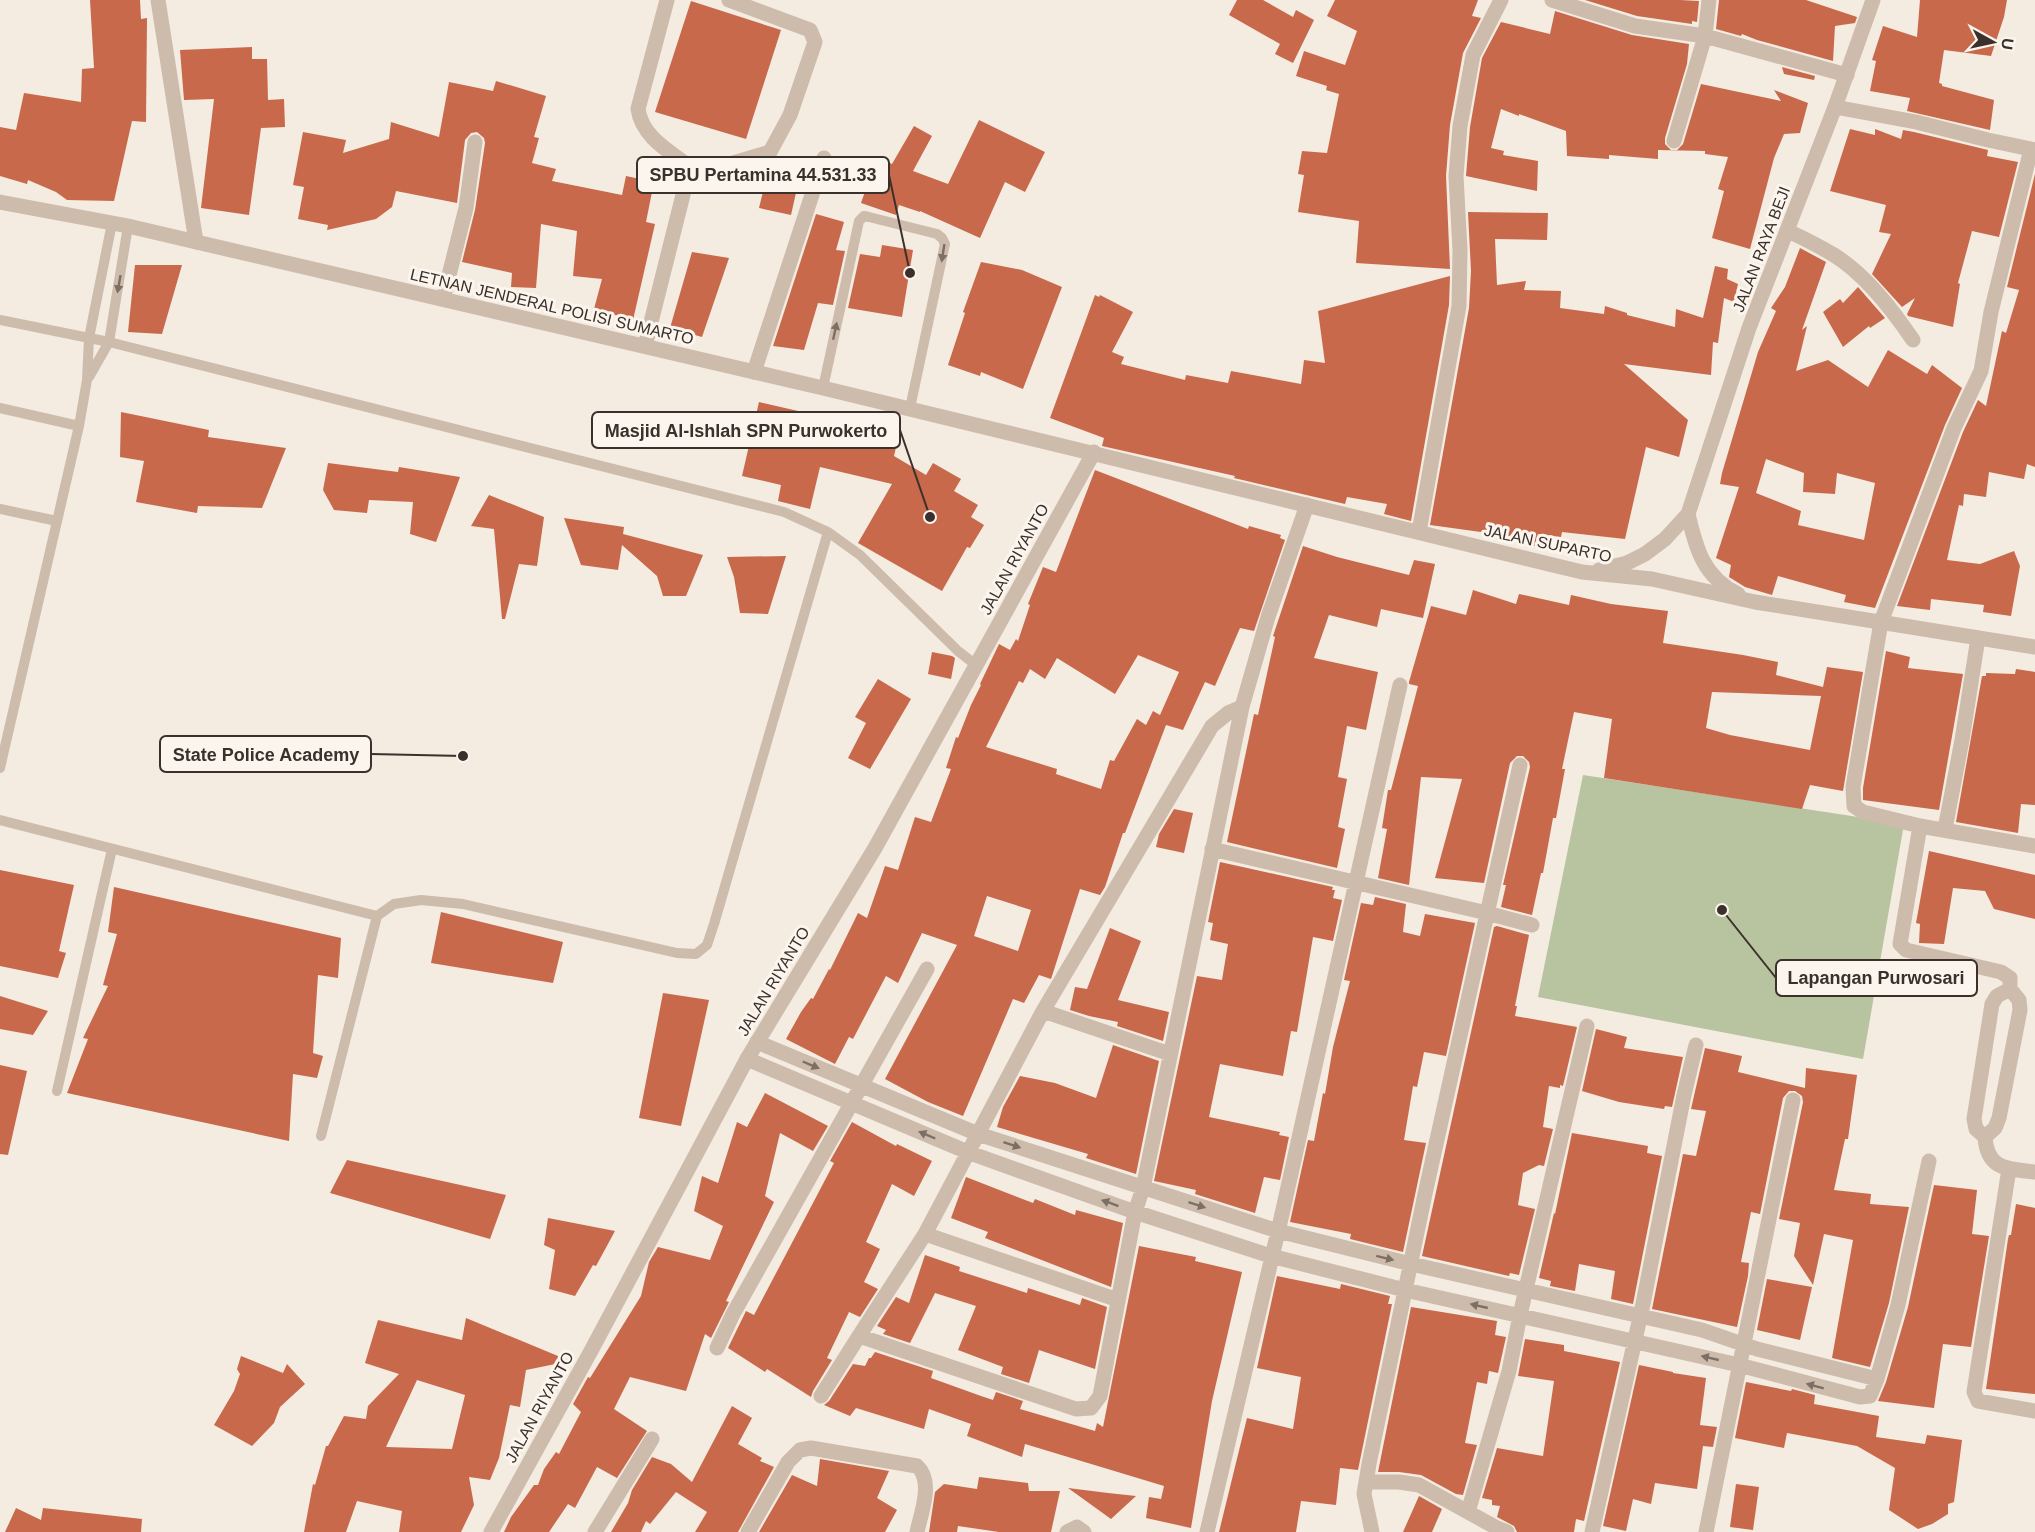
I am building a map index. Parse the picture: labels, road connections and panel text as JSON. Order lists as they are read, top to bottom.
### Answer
{
  "streets": {
    "street": [
      "JALAN RAYA BEJI",
      "LETNAN JENDERAL POLISI SUMARTO",
      "JALAN SUPARTO",
      "JALAN RIYANTO"
    ]
  },
  "crossings": [
    ["LETNAN JENDERAL POLISI SUMARTO", "JALAN SUPARTO"],
    ["LETNAN JENDERAL POLISI SUMARTO", "JALAN RIYANTO"],
    ["JALAN SUPARTO", "JALAN RIYANTO"]
  ],
  "places": [
    "SPBU Pertamina 44.531.33",
    "Masjid Al-Ishlah SPN Purwokerto",
    "State Police Academy",
    "Lapangan Purwosari"
  ],
  "north": "right"
}
